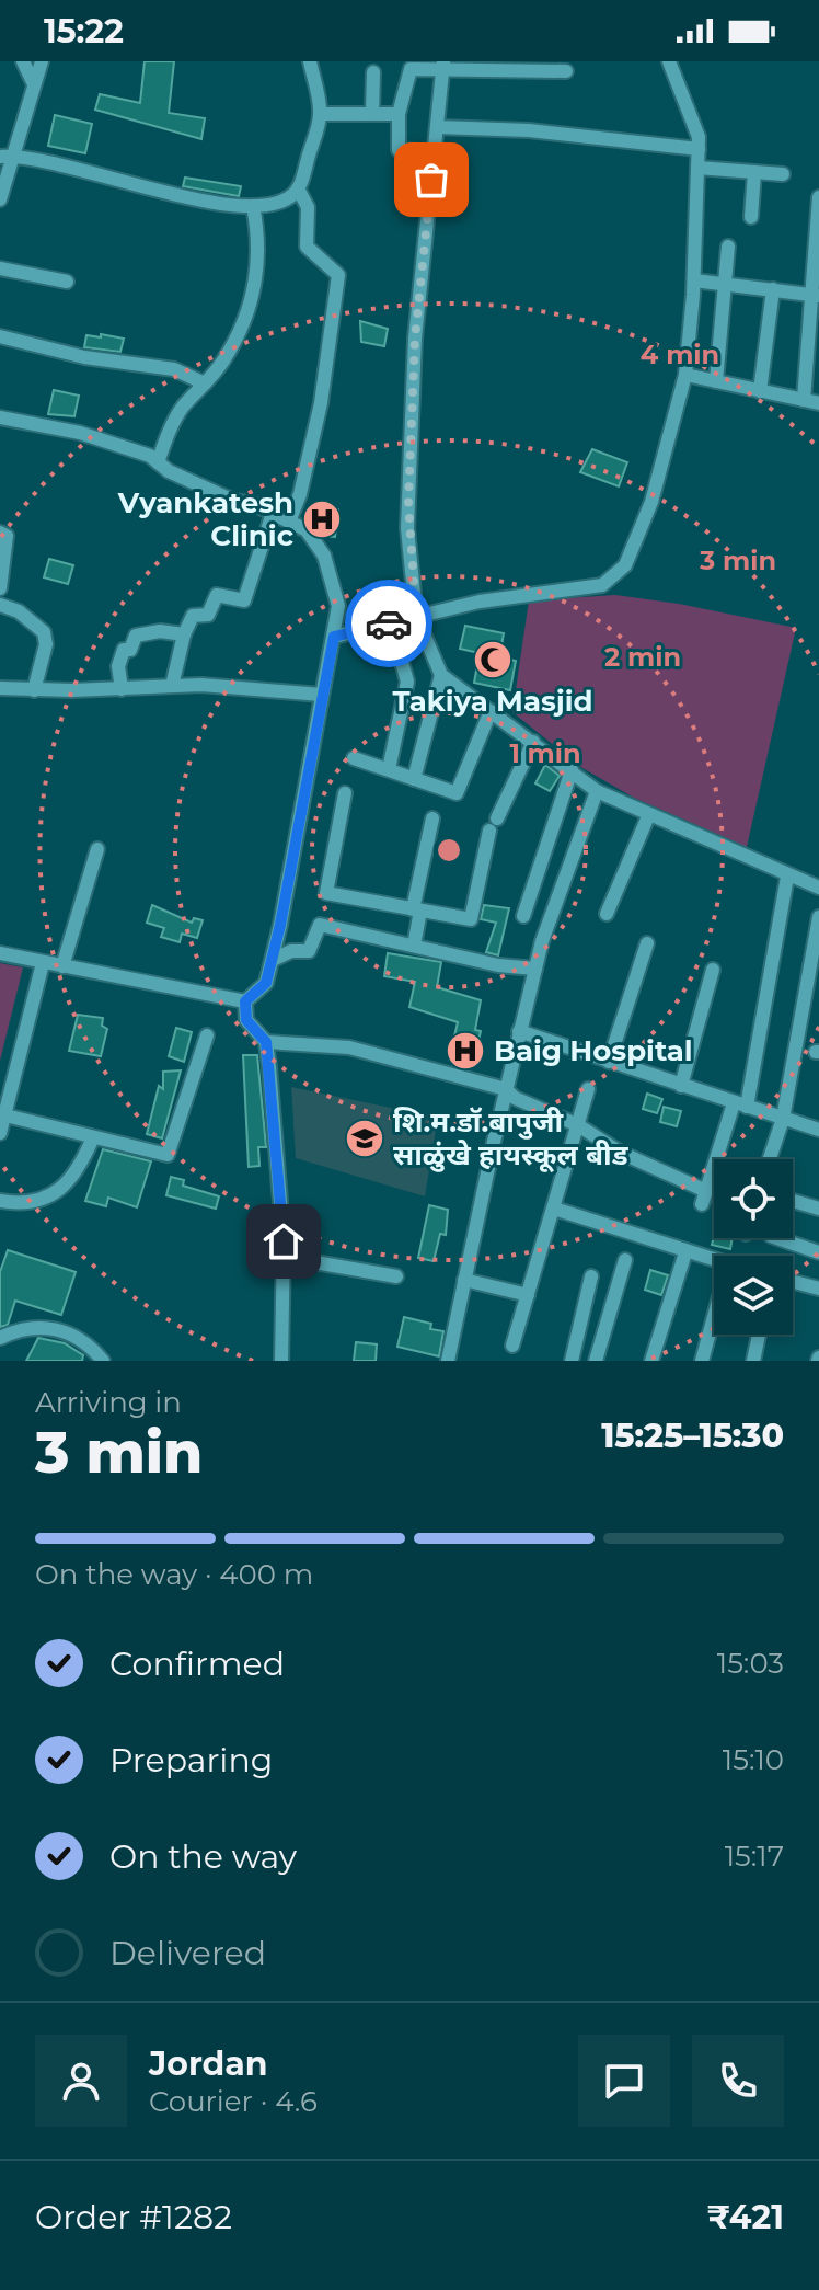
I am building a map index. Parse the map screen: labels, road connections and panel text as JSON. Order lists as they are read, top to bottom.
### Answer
{
  "places": {
    "hospital": ["Vyankatesh Clinic", "Baig Hospital"],
    "mosque": ["Takiya Masjid"],
    "school or university": ["शि.म.डॉ.बापुजी साळुंखे हायस्कूल बीड"]
  },
  "page": {
    "status": "15:22",
    "heading": ["3 min", "Arriving in", "15:25–15:30"],
    "panel": [
      "Jordan",
      "Courier · 4.6",
      "Order #1282",
      "₹421"
    ],
    "bar": "On the way · 400 m",
    "list": [
      ["Confirmed", "15:03"],
      ["Preparing", "15:10"],
      ["On the way", "15:17"],
      "Delivered"
    ]
  },
  "rings": [
    "4 min",
    "3 min",
    "2 min",
    "1 min"
  ]
}
